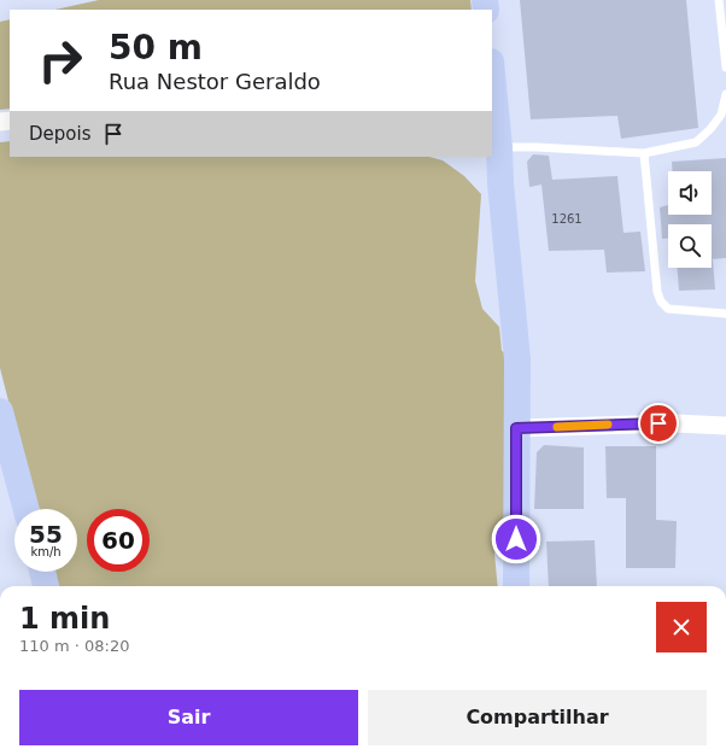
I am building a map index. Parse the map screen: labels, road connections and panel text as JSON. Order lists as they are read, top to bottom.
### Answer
{
  "house_numbers": ["1261"],
  "page": {
    "turn": ["50 m", "Rua Nestor Geraldo"],
    "then": "Depois",
    "speed": "55 km/h",
    "limit": "60",
    "heading": ["1 min", "110 m · 08:20"],
    "buttons": ["Sair", "Compartilhar"]
  }
}
